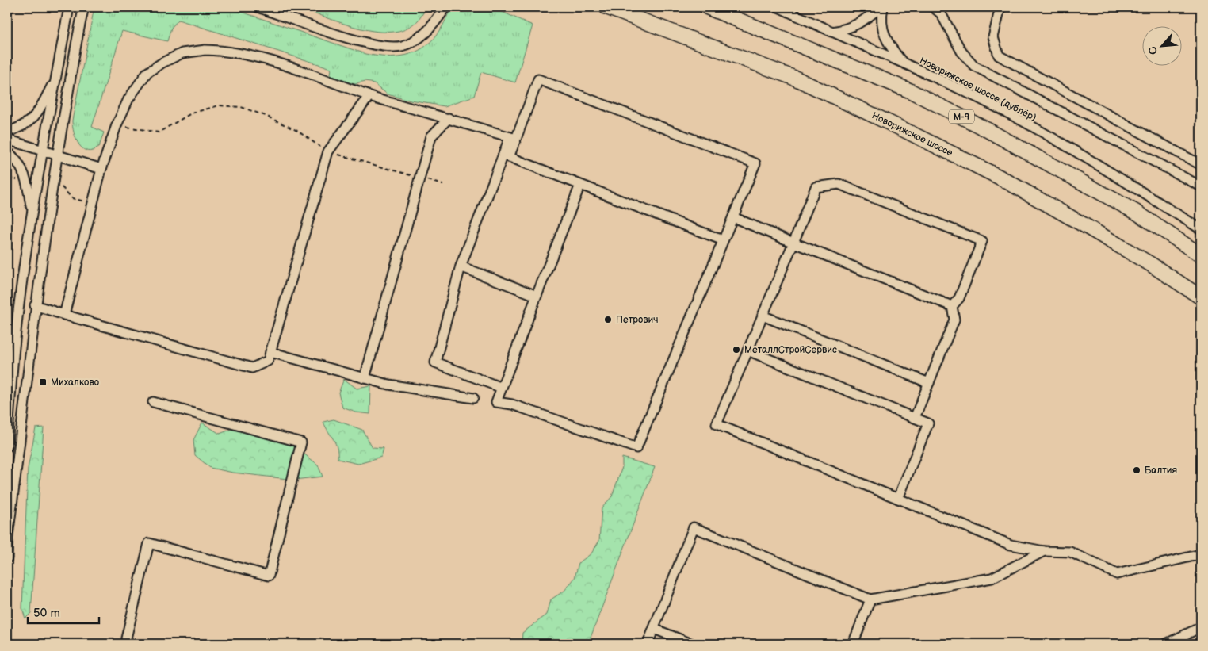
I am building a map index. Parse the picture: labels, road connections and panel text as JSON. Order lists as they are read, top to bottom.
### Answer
{
  "streets": {
    "highway": ["М-9", "Новорижское шоссе"],
    "street": ["Новорижское шоссе (дублёр)"]
  },
  "places": {
    "other": ["Петрович", "МеталлСтройСервис", "Балтия"],
    "transit": ["Михалково"]
  },
  "scale_bar": "50 m",
  "north": "bottom left"
}
